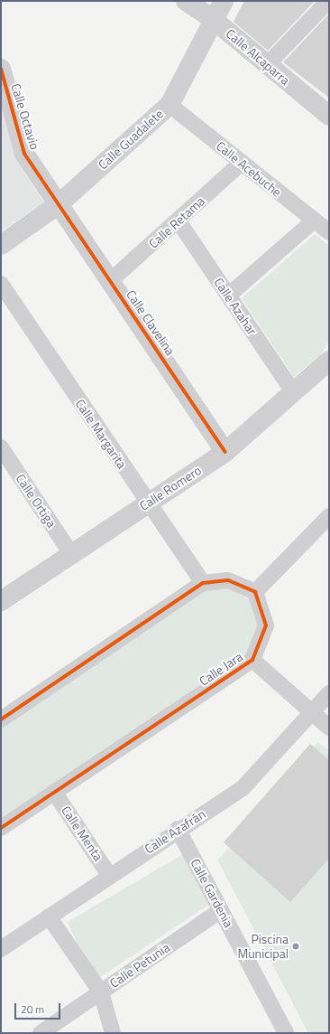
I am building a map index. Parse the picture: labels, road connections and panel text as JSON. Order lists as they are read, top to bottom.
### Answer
{
  "streets": {
    "street": [
      "Calle Alcaparra",
      "Calle Octavio",
      "Calle Guadalete",
      "Calle Acebuche",
      "Calle Retama",
      "Calle Azahar",
      "Calle Clavelina",
      "Calle Margarita",
      "Calle Romero",
      "Calle Ortiga",
      "Calle Jara",
      "Calle Azafrán",
      "Calle Menta",
      "Calle Gardenia",
      "Calle Petunia"
    ]
  },
  "crossings": [
    ["Calle Alcaparra", "Calle Guadalete"],
    ["Calle Octavio", "Calle Guadalete"],
    ["Calle Octavio", "Calle Clavelina"],
    ["Calle Guadalete", "Calle Acebuche"],
    ["Calle Guadalete", "Calle Clavelina"],
    ["Calle Acebuche", "Calle Retama"],
    ["Calle Retama", "Calle Azahar"],
    ["Calle Retama", "Calle Clavelina"],
    ["Calle Azahar", "Calle Romero"],
    ["Calle Clavelina", "Calle Romero"],
    ["Calle Margarita", "Calle Romero"],
    ["Calle Romero", "Calle Ortiga"],
    ["Calle Jara", "Calle Menta"],
    ["Calle Azafrán", "Calle Menta"],
    ["Calle Azafrán", "Calle Gardenia"],
    ["Calle Gardenia", "Calle Petunia"]
  ],
  "places": ["Piscina Municipal"],
  "scale_bar": "20 m"
}
